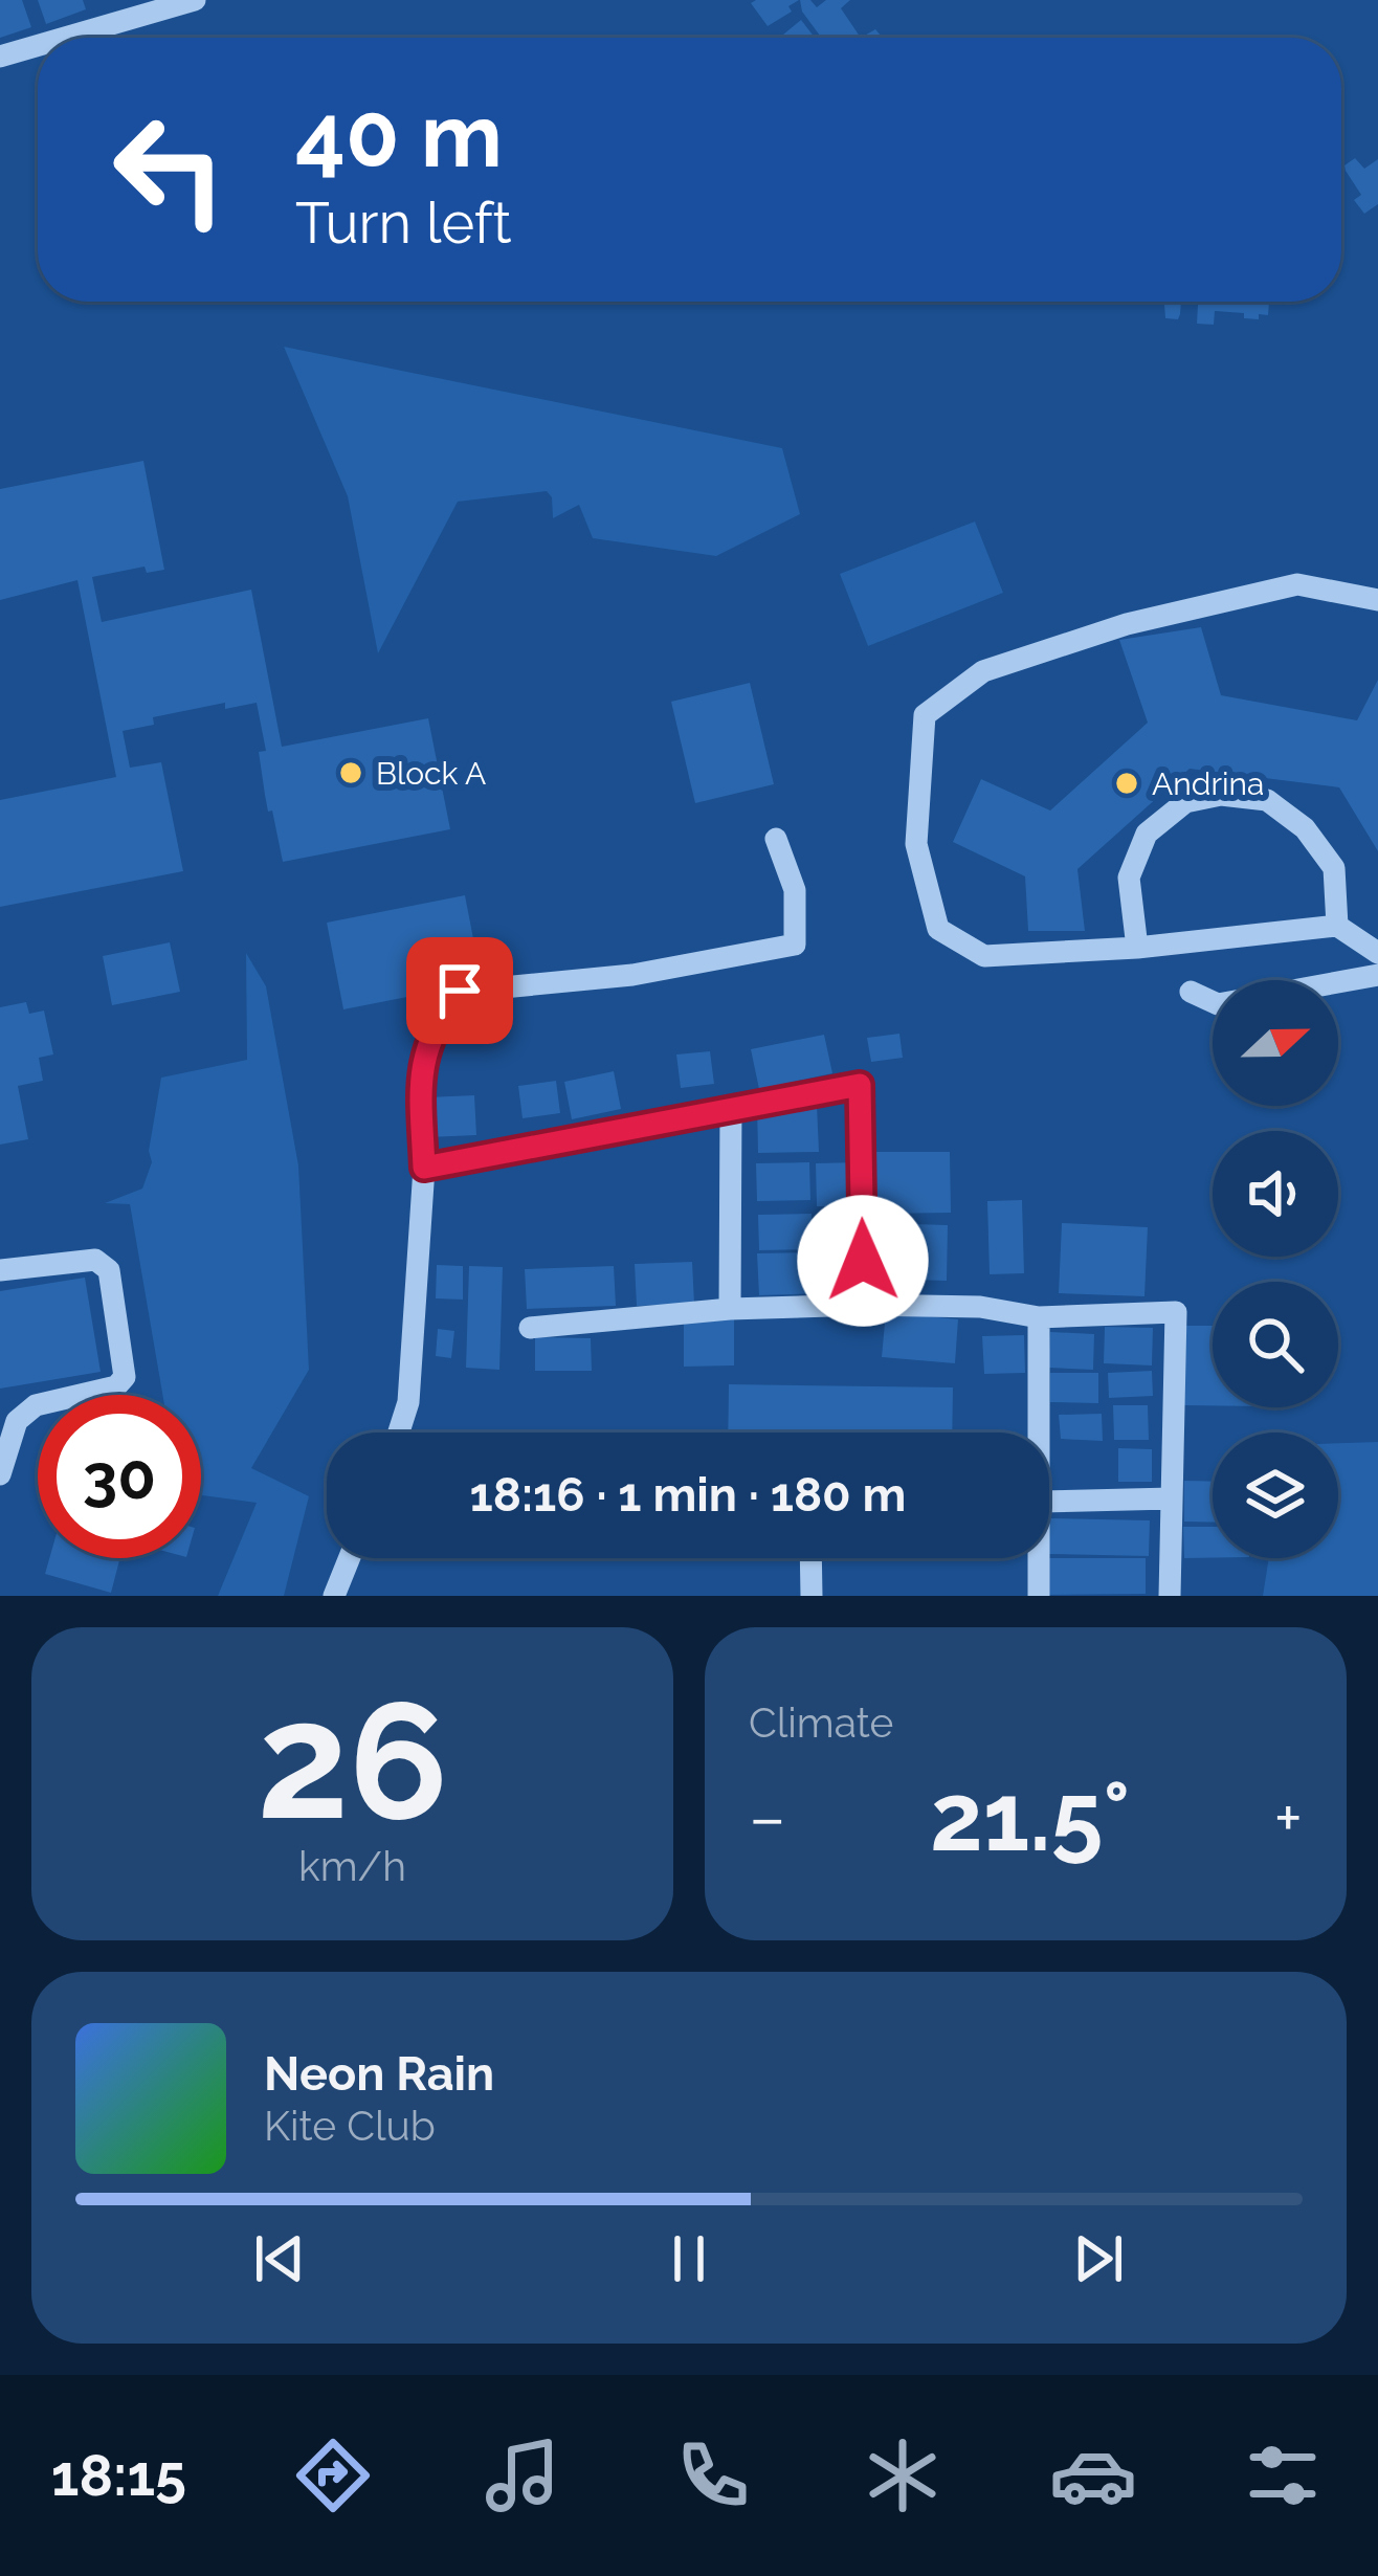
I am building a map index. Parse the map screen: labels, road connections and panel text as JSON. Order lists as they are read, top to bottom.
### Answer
{
  "places": ["Block A", "Andrina"],
  "north": "right",
  "page": {
    "turn": ["40 m", "Turn left"],
    "limit": "30",
    "trip": "18:16 · 1 min · 180 m",
    "tile": [
      ["26", "km/h"],
      "Climate"
    ],
    "heat": ["−", "21.5°", "+"],
    "song": ["Neon Rain", "Kite Club"],
    "tabs": "18:15"
  }
}
